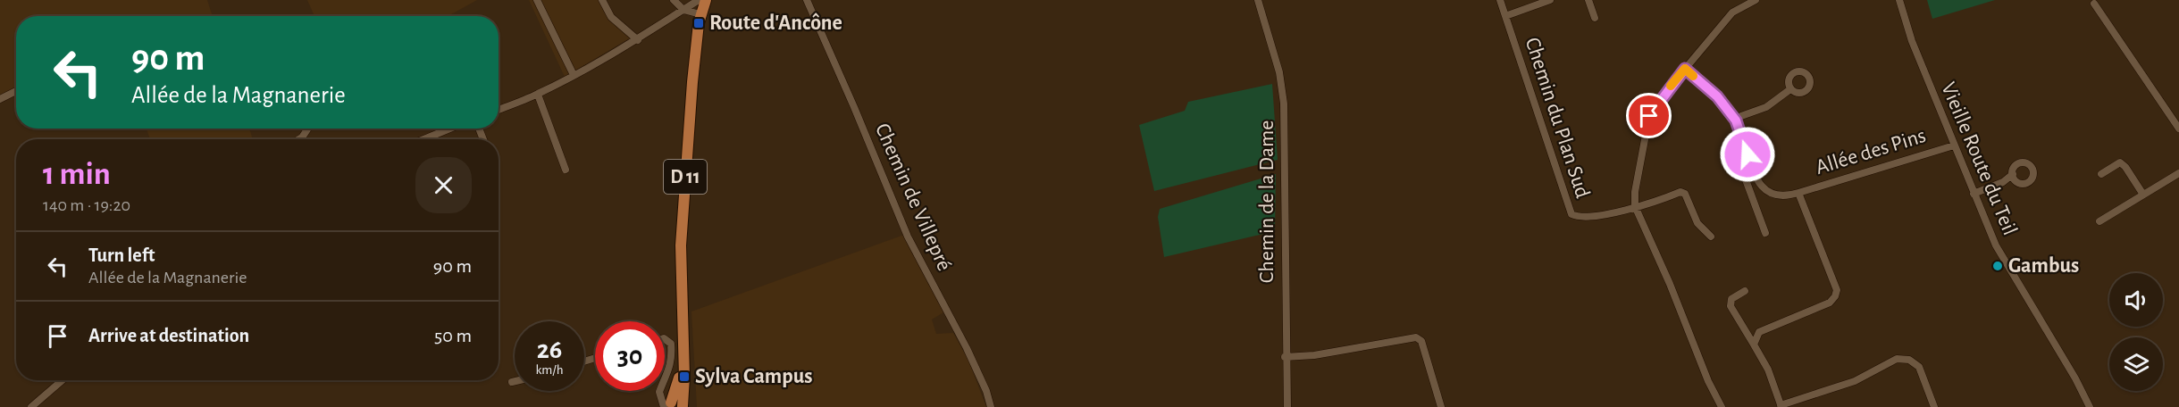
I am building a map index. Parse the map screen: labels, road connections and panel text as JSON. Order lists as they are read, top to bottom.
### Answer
{
  "streets": {
    "main road": ["D 11"],
    "street": [
      "Chemin du Plan Sud",
      "Allée des Pins",
      "Vieille Route du Teil",
      "Chemin de Villepré",
      "Chemin de la Dame"
    ]
  },
  "crossings": [
    ["Allée des Pins", "Vieille Route du Teil"]
  ],
  "places": {
    "transit": ["Route d'Ancône", "Sylva Campus"],
    "other": ["Gambus"]
  },
  "page": {
    "turn": ["90 m", "Allée de la Magnanerie"],
    "heading": ["1 min", "140 m · 19:20"],
    "list": [
      {
        "name": "Turn left",
        "note": "Allée de la Magnanerie",
        "value": "90 m"
      },
      {
        "name": "Arrive at destination",
        "value": "50 m"
      }
    ],
    "speed": "26 km/h",
    "limit": "30"
  }
}
